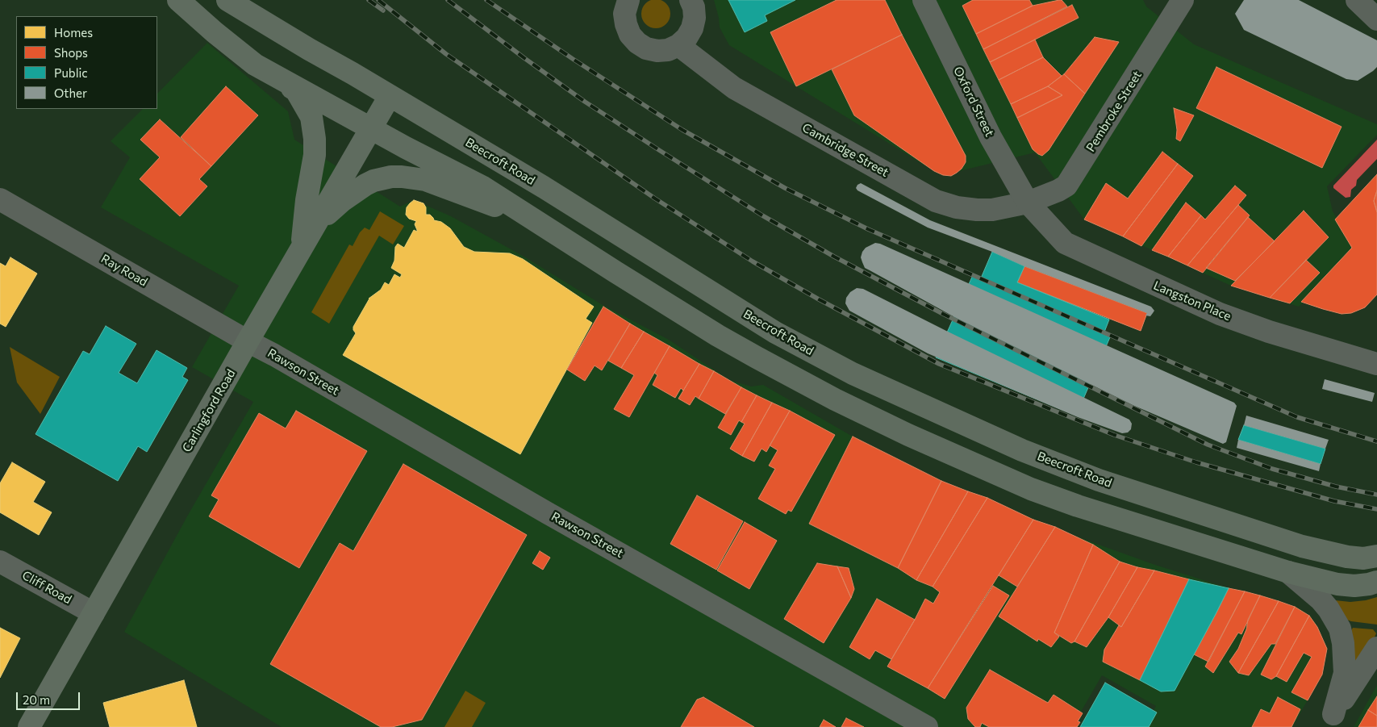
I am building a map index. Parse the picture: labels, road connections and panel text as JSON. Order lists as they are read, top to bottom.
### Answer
{
  "streets": {
    "main road": ["Beecroft Road", "Carlingford Road"],
    "street": [
      "Oxford Street",
      "Pembroke Street",
      "Cambridge Street",
      "Ray Road",
      "Langston Place",
      "Rawson Street",
      "Cliff Road"
    ]
  },
  "crossings": [
    ["Oxford Street", "Pembroke Street"],
    ["Oxford Street", "Cambridge Street"],
    ["Oxford Street", "Langston Place"],
    ["Pembroke Street", "Cambridge Street"],
    ["Pembroke Street", "Langston Place"],
    ["Cambridge Street", "Langston Place"],
    ["Beecroft Road", "Carlingford Road"],
    ["Ray Road", "Rawson Street"],
    ["Ray Road", "Carlingford Road"],
    ["Rawson Street", "Carlingford Road"],
    ["Carlingford Road", "Cliff Road"]
  ],
  "legend": [
    "Homes",
    "Shops",
    "Public",
    "Other"
  ],
  "scale_bar": "20 m"
}
